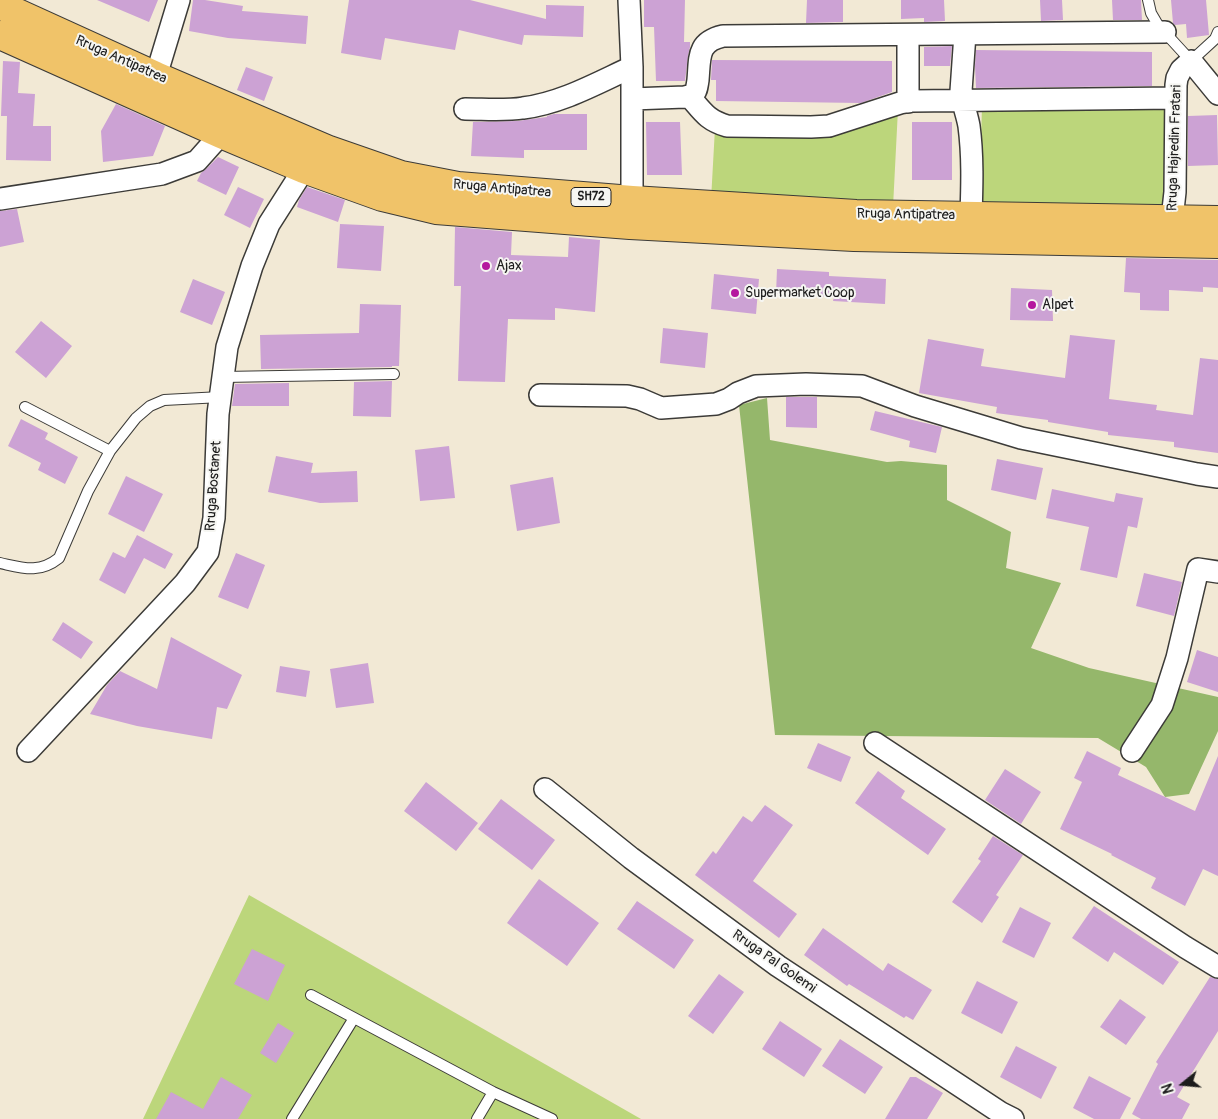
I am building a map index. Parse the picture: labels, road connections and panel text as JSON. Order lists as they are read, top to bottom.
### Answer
{
  "streets": {
    "main road": ["Rruga Antipatrea", "SH72"],
    "street": ["Rruga Hajredin Fratari", "Rruga Bostanet", "Rruga Pal Golemi"]
  },
  "crossings": [
    ["Rruga Antipatrea", "Rruga Hajredin Fratari"],
    ["Rruga Antipatrea", "Rruga Bostanet"]
  ],
  "places": ["Ajax", "Supermarket Coop", "Alpet"],
  "north": "left"
}
